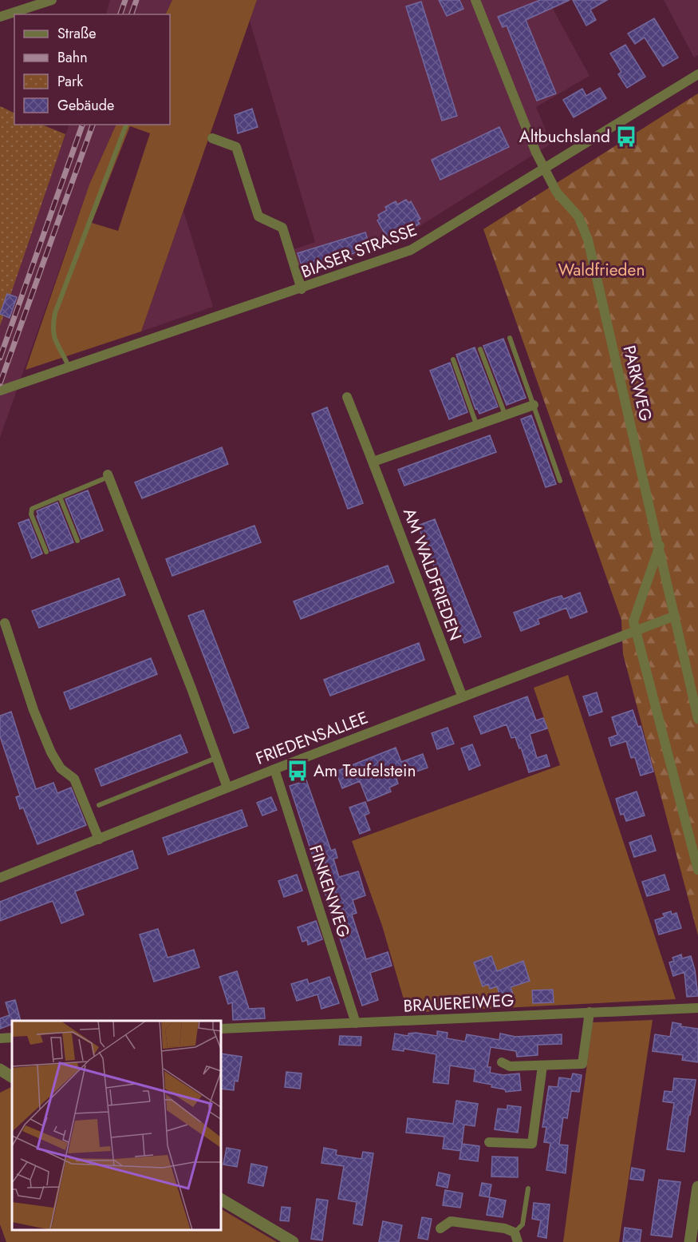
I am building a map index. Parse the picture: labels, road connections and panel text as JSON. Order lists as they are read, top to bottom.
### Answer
{
  "streets": {
    "street": [
      "BIASER STRASSE",
      "PARKWEG",
      "AM WALDFRIEDEN",
      "FRIEDENSALLEE",
      "FINKENWEG",
      "BRAUEREIWEG"
    ]
  },
  "crossings": [
    ["BIASER STRASSE", "PARKWEG"],
    ["AM WALDFRIEDEN", "FRIEDENSALLEE"],
    ["FRIEDENSALLEE", "FINKENWEG"],
    ["FINKENWEG", "BRAUEREIWEG"]
  ],
  "parks": ["Waldfrieden"],
  "places": {
    "bus stop": ["Altbuchsland", "Am Teufelstein"]
  },
  "legend": [
    "Straße",
    "Bahn",
    "Park",
    "Gebäude"
  ]
}
